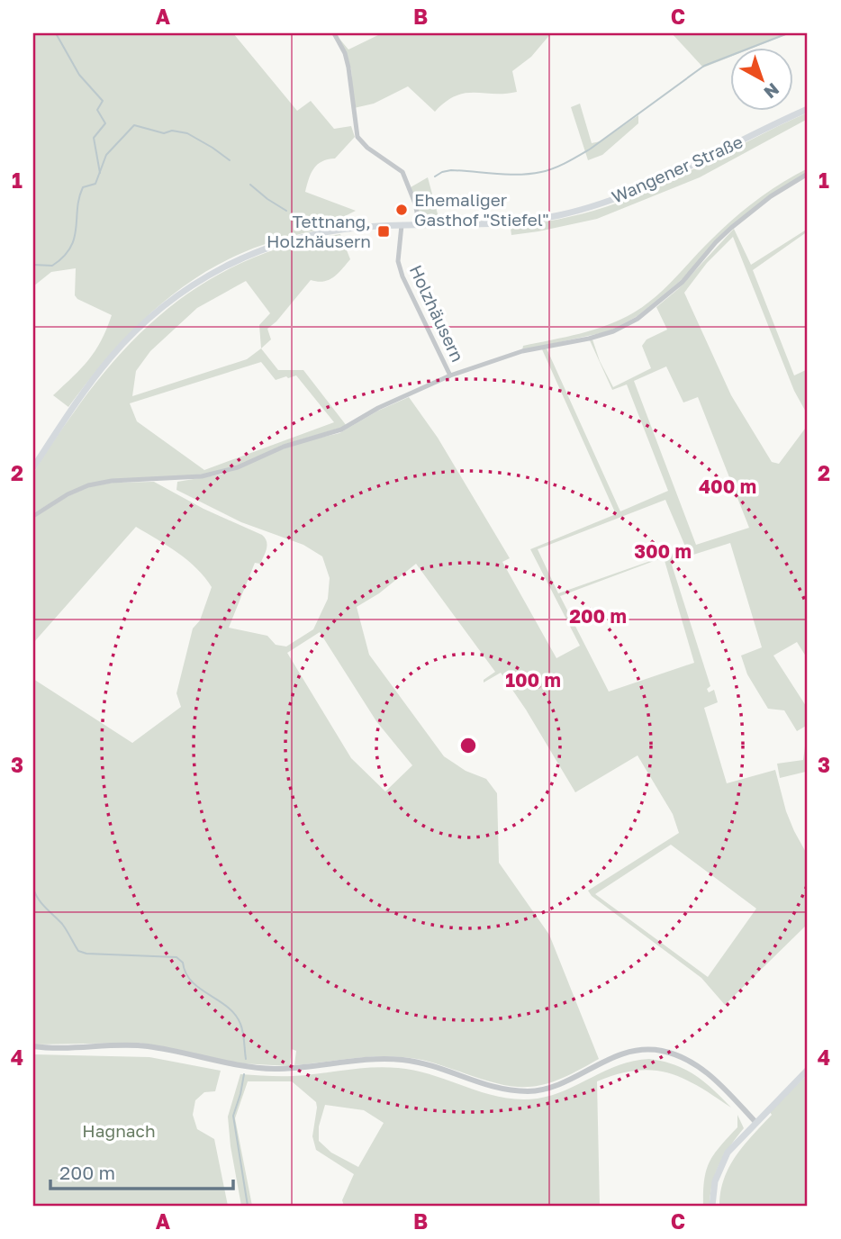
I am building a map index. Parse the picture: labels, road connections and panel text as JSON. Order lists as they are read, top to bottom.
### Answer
{
  "streets": {
    "main road": ["Wangener Straße"],
    "street": ["Holzhäusern"]
  },
  "crossings": [
    ["Wangener Straße", "Holzhäusern"]
  ],
  "parks": ["Hagnach"],
  "places": {
    "other": ["Ehemaliger Gasthof \"Stiefel\""],
    "transit": ["Tettnang, Holzhäusern"]
  },
  "scale_bar": "200 m",
  "north": "bottom right",
  "grid": {
    "columns": ["A", "B", "C"],
    "rows": [
      "1",
      "2",
      "3",
      "4"
    ]
  },
  "rings": [
    "400 m",
    "300 m",
    "200 m",
    "100 m"
  ]
}
